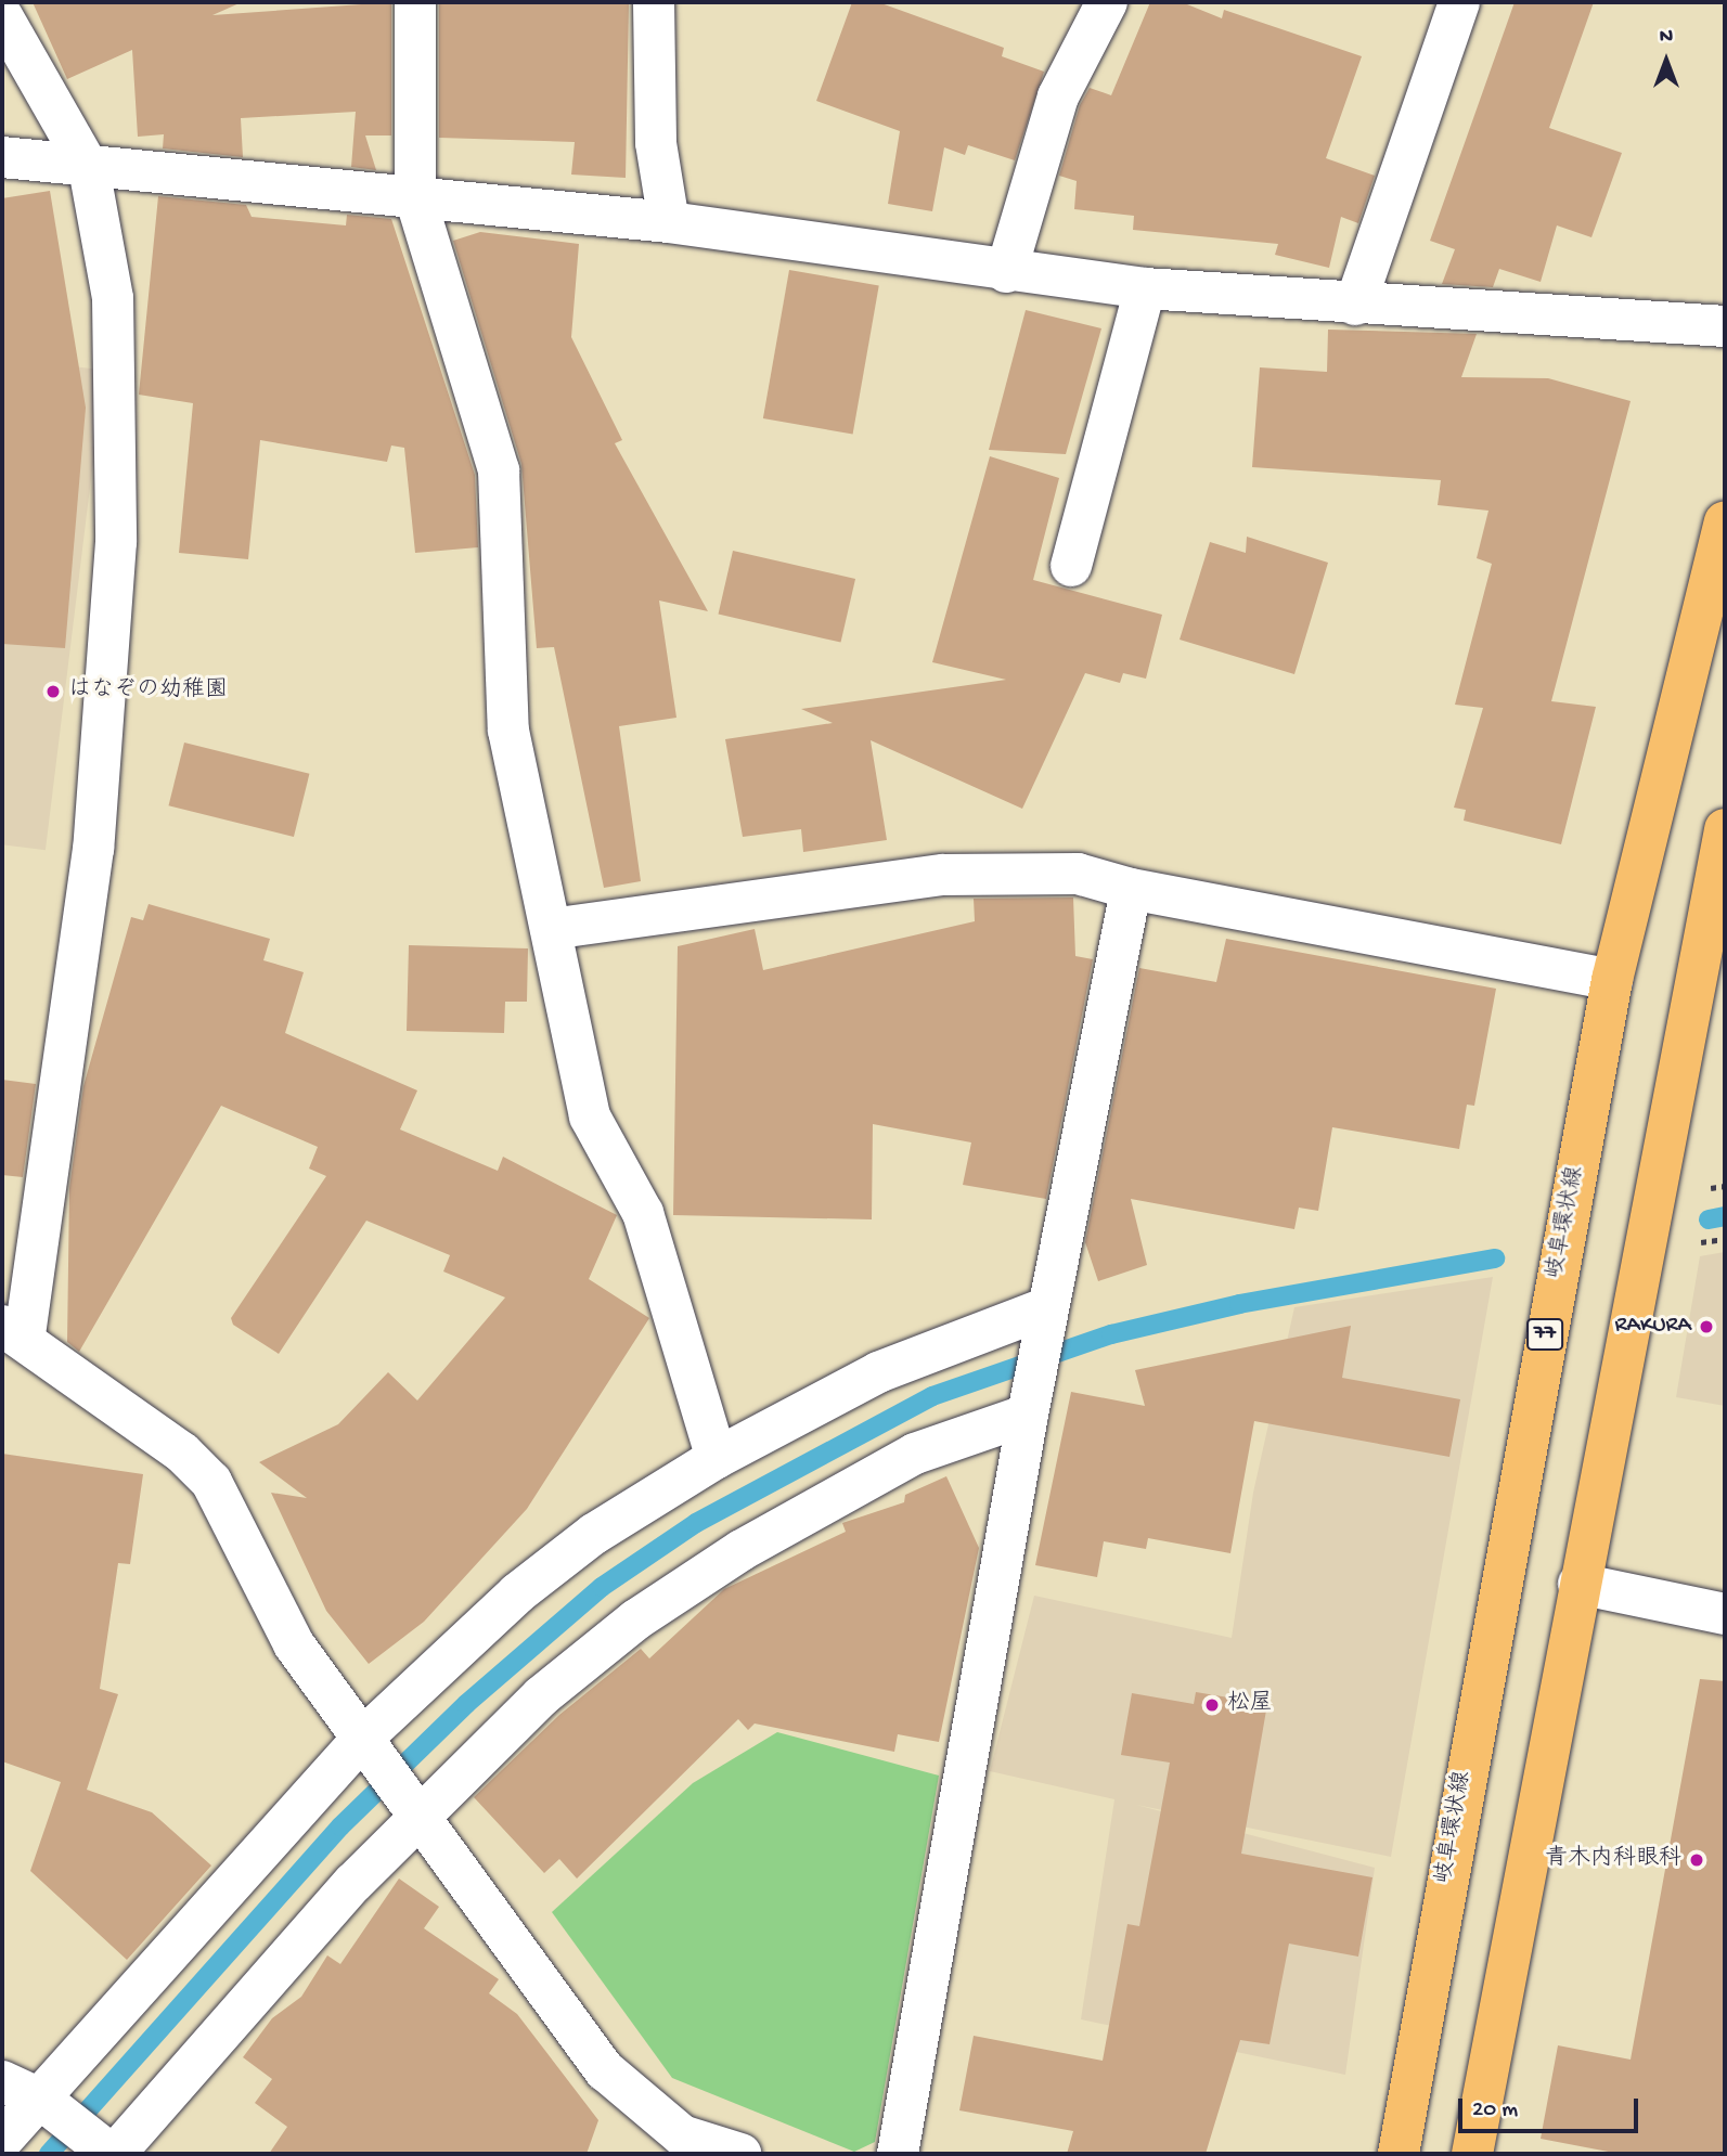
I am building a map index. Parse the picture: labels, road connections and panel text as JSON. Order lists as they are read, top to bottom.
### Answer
{
  "streets": {
    "main road": ["岐阜環状線", "77"]
  },
  "places": [
    "はなぞの幼稚園",
    "RAKURA",
    "松屋",
    "青木内科眼科"
  ],
  "scale_bar": "20 m",
  "north": "top"
}
